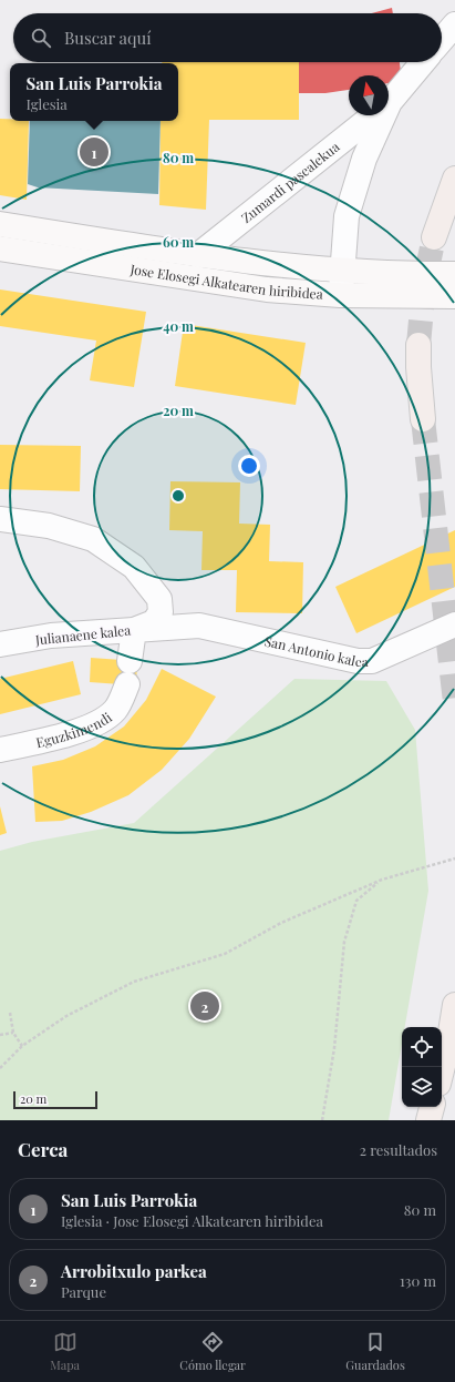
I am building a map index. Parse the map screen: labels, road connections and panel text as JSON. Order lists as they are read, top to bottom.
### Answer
{
  "streets": {
    "main road": ["Jose Elosegi Alkatearen hiribidea"],
    "street": [
      "Zumardi pasealekua",
      "Julianaene kalea",
      "San Antonio kalea",
      "Eguzkimendi"
    ]
  },
  "crossings": [
    ["Zumardi pasealekua", "Jose Elosegi Alkatearen hiribidea"],
    ["Julianaene kalea", "San Antonio kalea"]
  ],
  "scale_bar": "20 m",
  "north": "top",
  "page": {
    "search": "Buscar aquí",
    "popup": ["San Luis Parrokia", "Iglesia"],
    "pins": ["1", "2"],
    "scale": "20 m",
    "heading": ["Cerca", "2 resultados"],
    "list": [
      {
        "mark": "1",
        "name": "San Luis Parrokia",
        "note": "Iglesia · Jose Elosegi Alkatearen hiribidea",
        "value": "80 m"
      },
      {
        "mark": "2",
        "name": "Arrobitxulo parkea",
        "note": "Parque",
        "value": "130 m"
      }
    ],
    "nav": ["Mapa", "Cómo llegar", "Guardados"]
  },
  "rings": [
    "80 m",
    "60 m",
    "40 m",
    "20 m"
  ]
}
